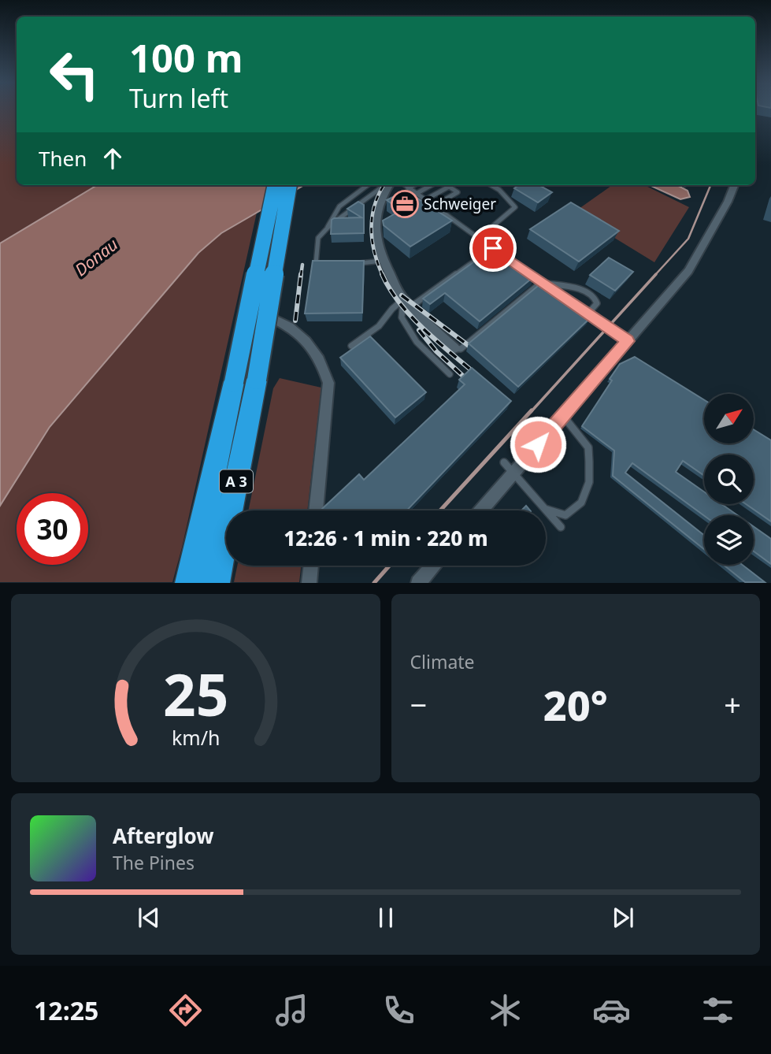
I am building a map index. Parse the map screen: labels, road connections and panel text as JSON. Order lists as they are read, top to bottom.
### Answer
{
  "streets": {
    "highway": ["A 3"]
  },
  "water": ["Donau"],
  "places": {
    "office": ["Schweiger"]
  },
  "north": "top right",
  "page": {
    "turn": ["100 m", "Turn left"],
    "then": "Then",
    "limit": "30",
    "trip": "12:26 · 1 min · 220 m",
    "tile": "Climate",
    "heat": ["−", "20°", "+"],
    "song": ["Afterglow", "The Pines"],
    "tabs": "12:25",
    "gauge": ["25", "km/h"]
  }
}
